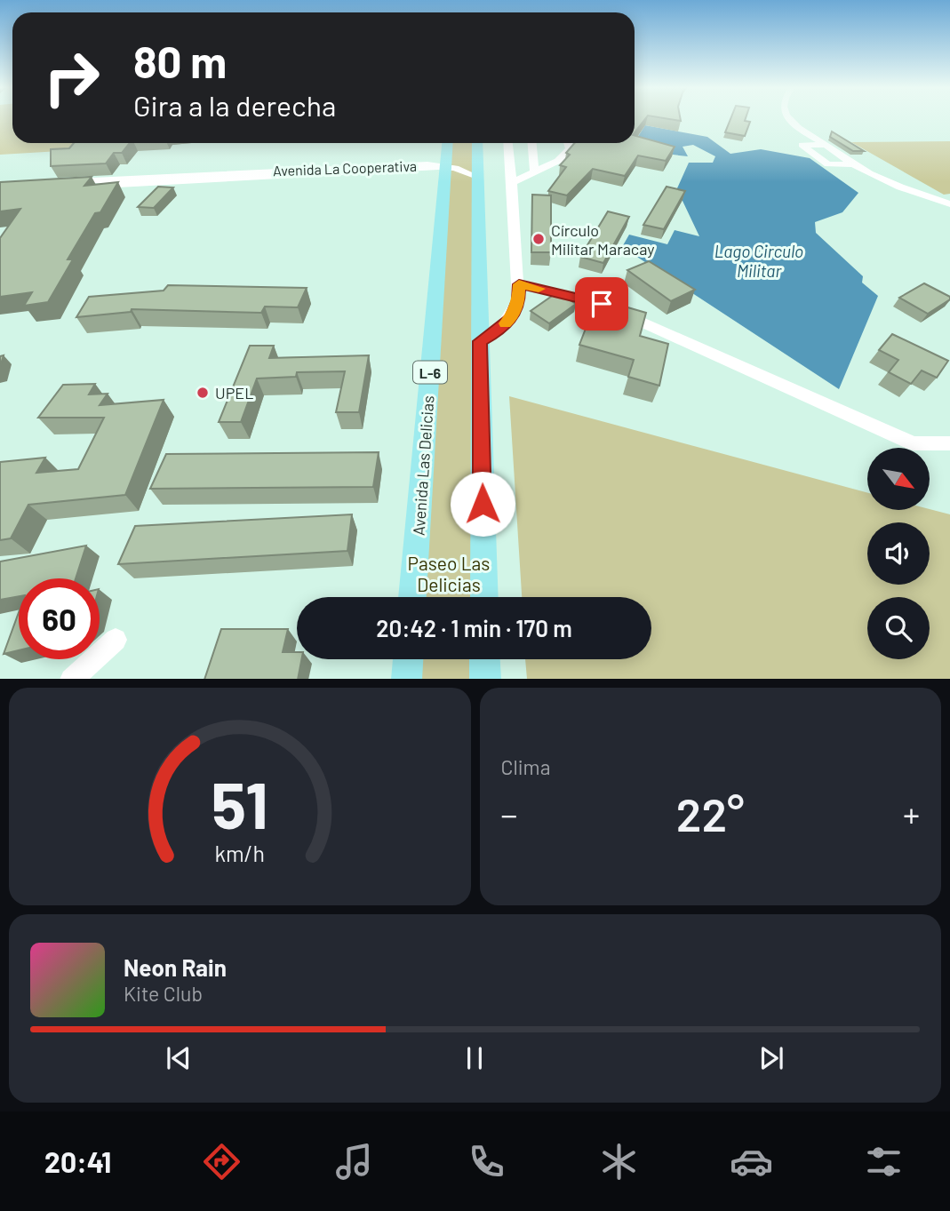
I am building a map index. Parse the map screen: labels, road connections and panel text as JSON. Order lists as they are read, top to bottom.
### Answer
{
  "streets": {
    "main road": ["L-6", "Avenida Las Delicias"],
    "street": ["Avenida La Cooperativa"]
  },
  "crossings": [
    ["Avenida La Cooperativa", "Avenida Las Delicias"]
  ],
  "water": ["Lago Circulo Militar"],
  "parks": ["Paseo Las Delicias"],
  "places": ["Círculo Militar Maracay", "UPEL"],
  "north": "bottom right",
  "page": {
    "turn": ["80 m", "Gira a la derecha"],
    "limit": "60",
    "trip": "20:42 · 1 min · 170 m",
    "tile": "Clima",
    "heat": ["−", "22°", "+"],
    "song": ["Neon Rain", "Kite Club"],
    "tabs": "20:41",
    "gauge": ["51", "km/h"]
  }
}
